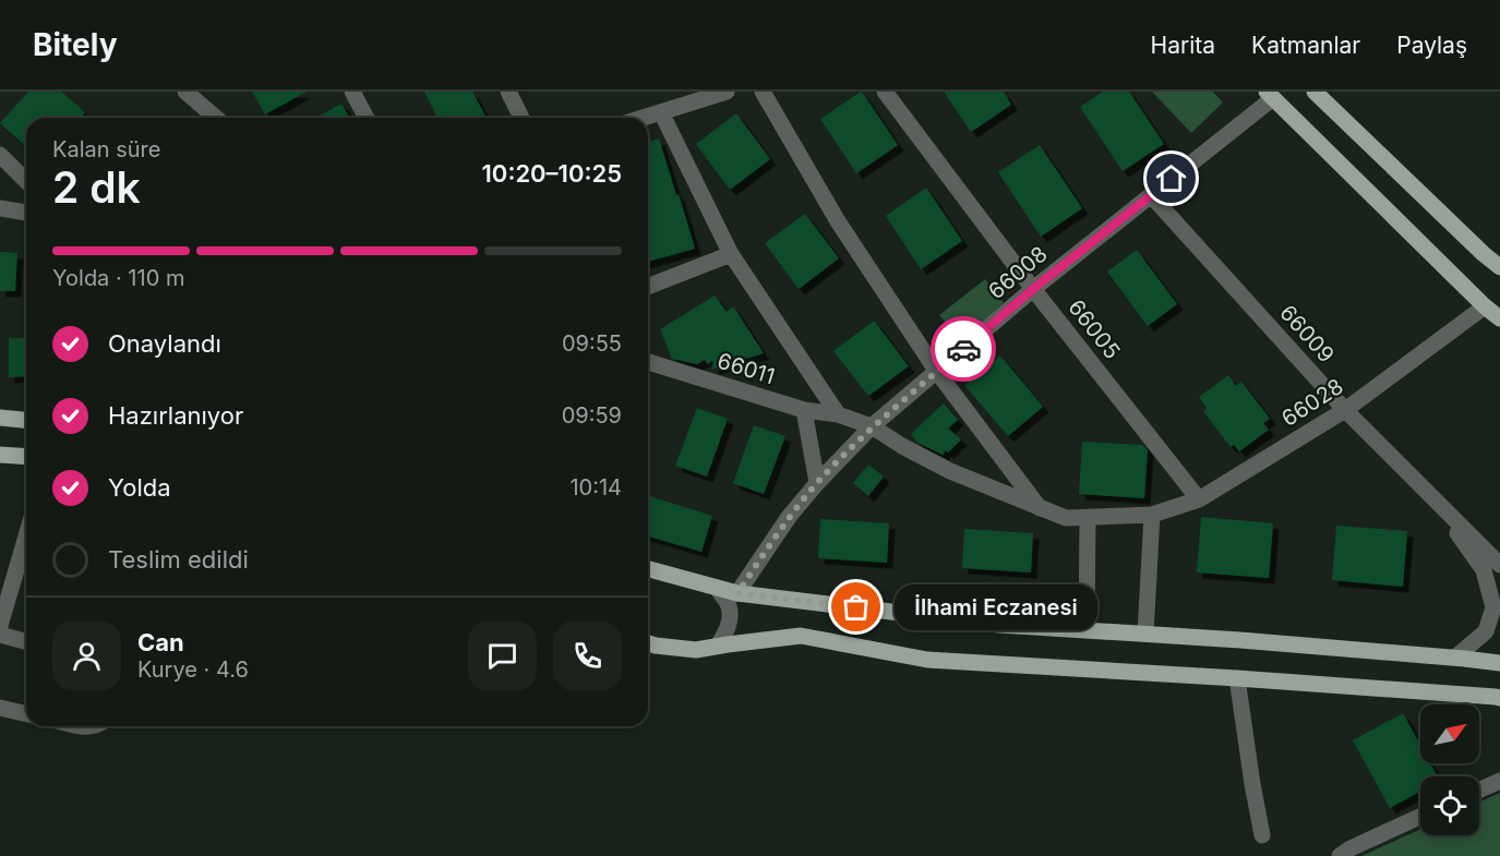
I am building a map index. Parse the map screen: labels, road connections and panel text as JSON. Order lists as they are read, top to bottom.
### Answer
{
  "streets": {
    "street": [
      "66008",
      "66005",
      "66009",
      "66011",
      "66028"
    ]
  },
  "crossings": [
    ["66008", "66005"],
    ["66008", "66009"],
    ["66008", "66011"],
    ["66005", "66028"],
    ["66009", "66028"],
    ["66011", "66028"]
  ],
  "places": ["İlhami Eczanesi"],
  "north": "top right",
  "page": {
    "header": "Bitely",
    "nav": ["Harita", "Katmanlar", "Paylaş"],
    "heading": ["2 dk", "Kalan süre", "10:20–10:25"],
    "panel": ["Can", "Kurye · 4.6"],
    "bar": "Yolda · 110 m",
    "list": [
      ["Onaylandı", "09:55"],
      ["Hazırlanıyor", "09:59"],
      ["Yolda", "10:14"],
      "Teslim edildi"
    ],
    "bubble": "İlhami Eczanesi"
  }
}
